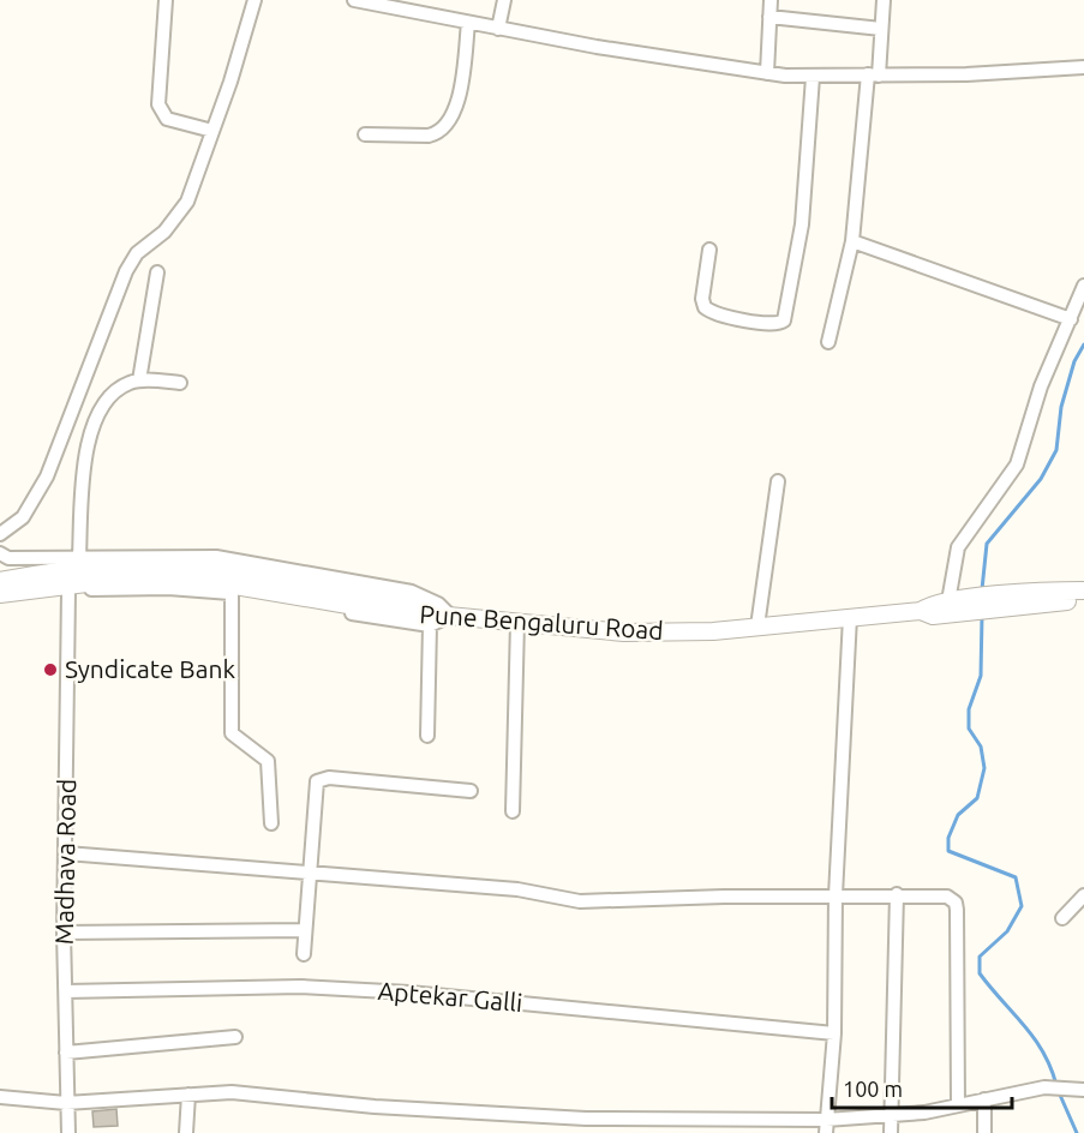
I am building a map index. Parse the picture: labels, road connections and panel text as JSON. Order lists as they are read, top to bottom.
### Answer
{
  "streets": {
    "main road": ["Pune Bengaluru Road"],
    "street": ["Madhava Road", "Aptekar Galli"]
  },
  "crossings": [
    ["Madhava Road", "Aptekar Galli"]
  ],
  "places": ["Syndicate Bank"],
  "scale_bar": "100 m"
}
